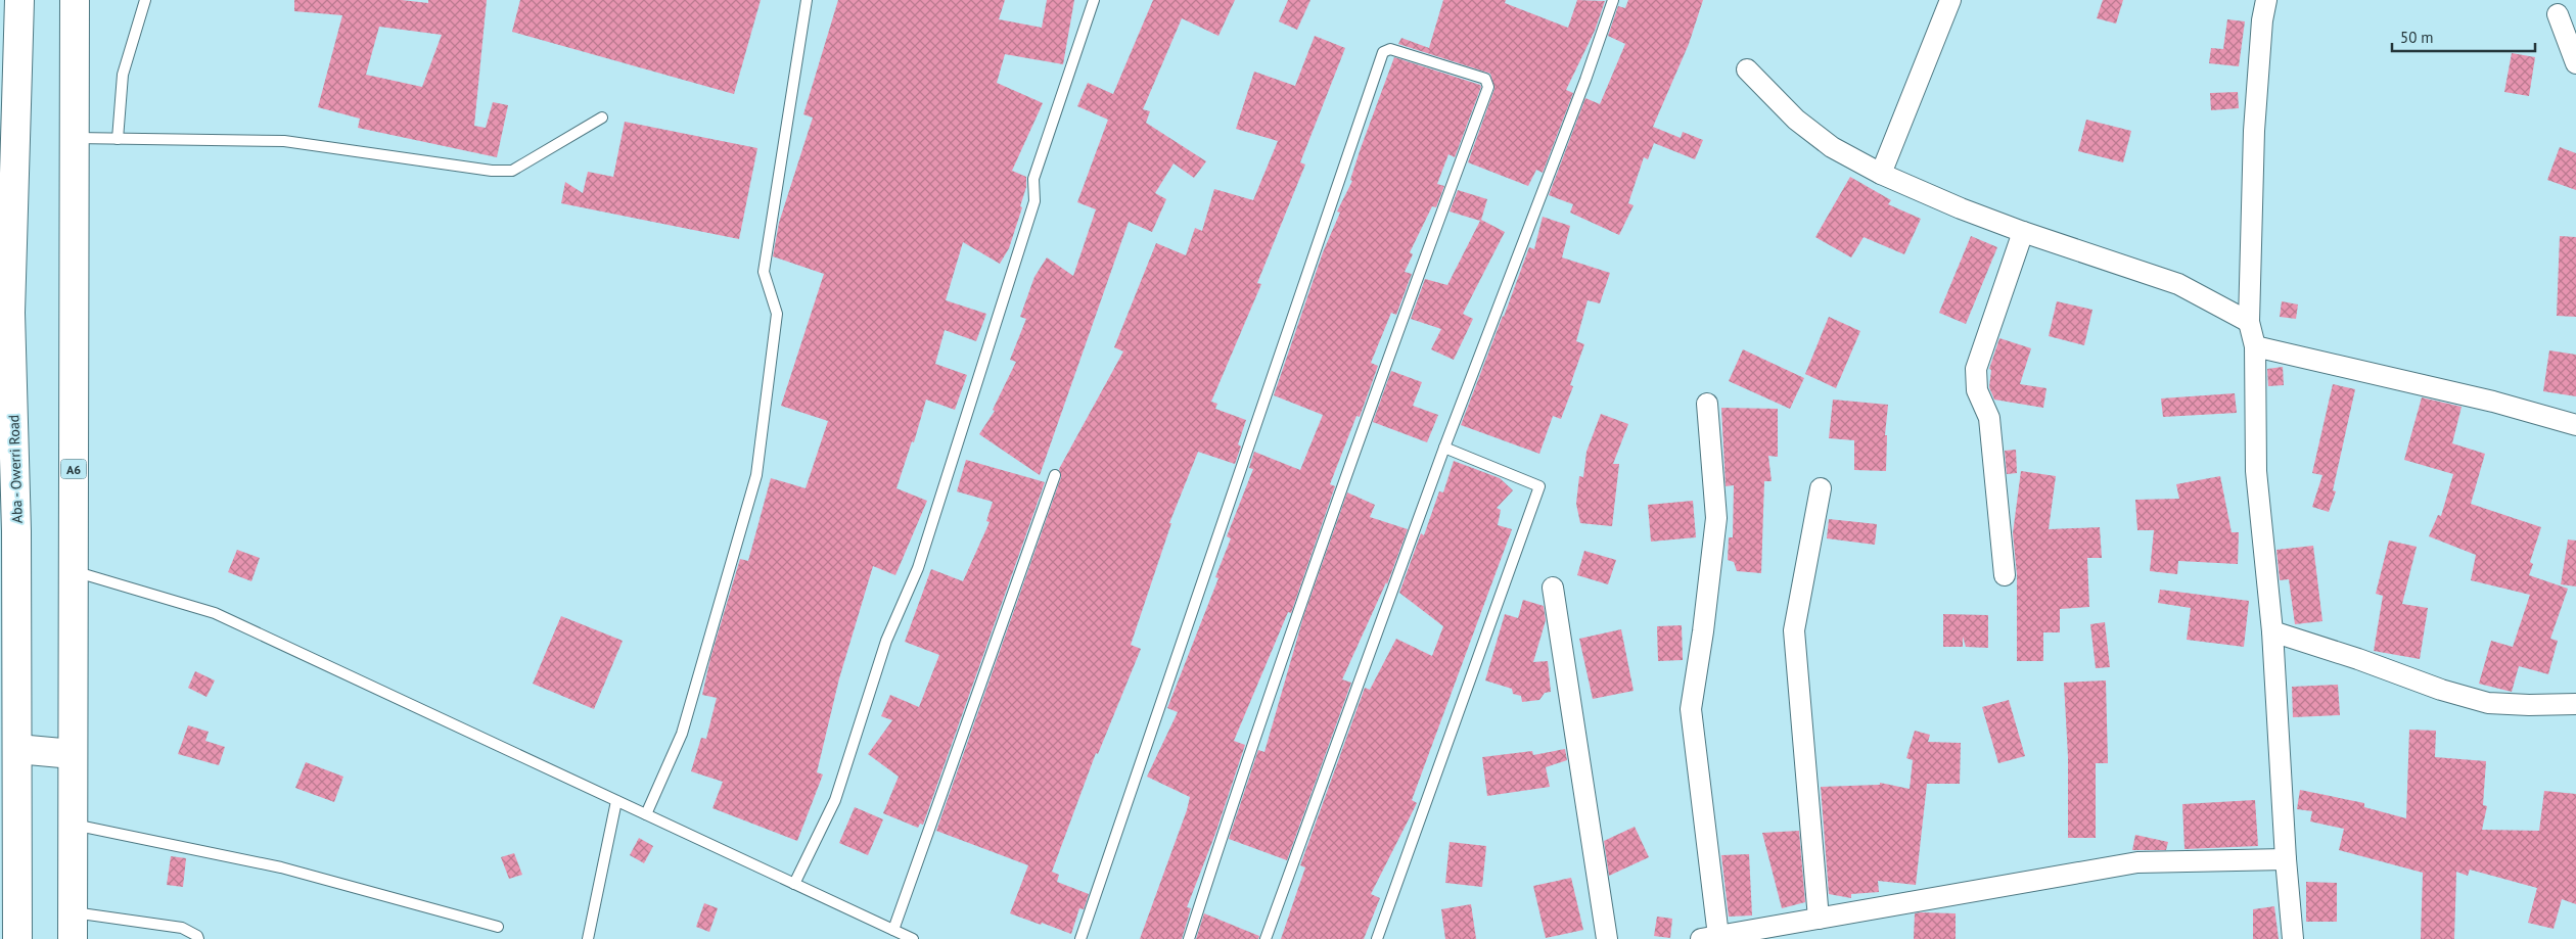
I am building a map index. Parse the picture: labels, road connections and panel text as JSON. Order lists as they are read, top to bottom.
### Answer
{
  "streets": {
    "highway": ["Aba - Owerri Road", "A6"]
  },
  "scale_bar": "50 m"
}
